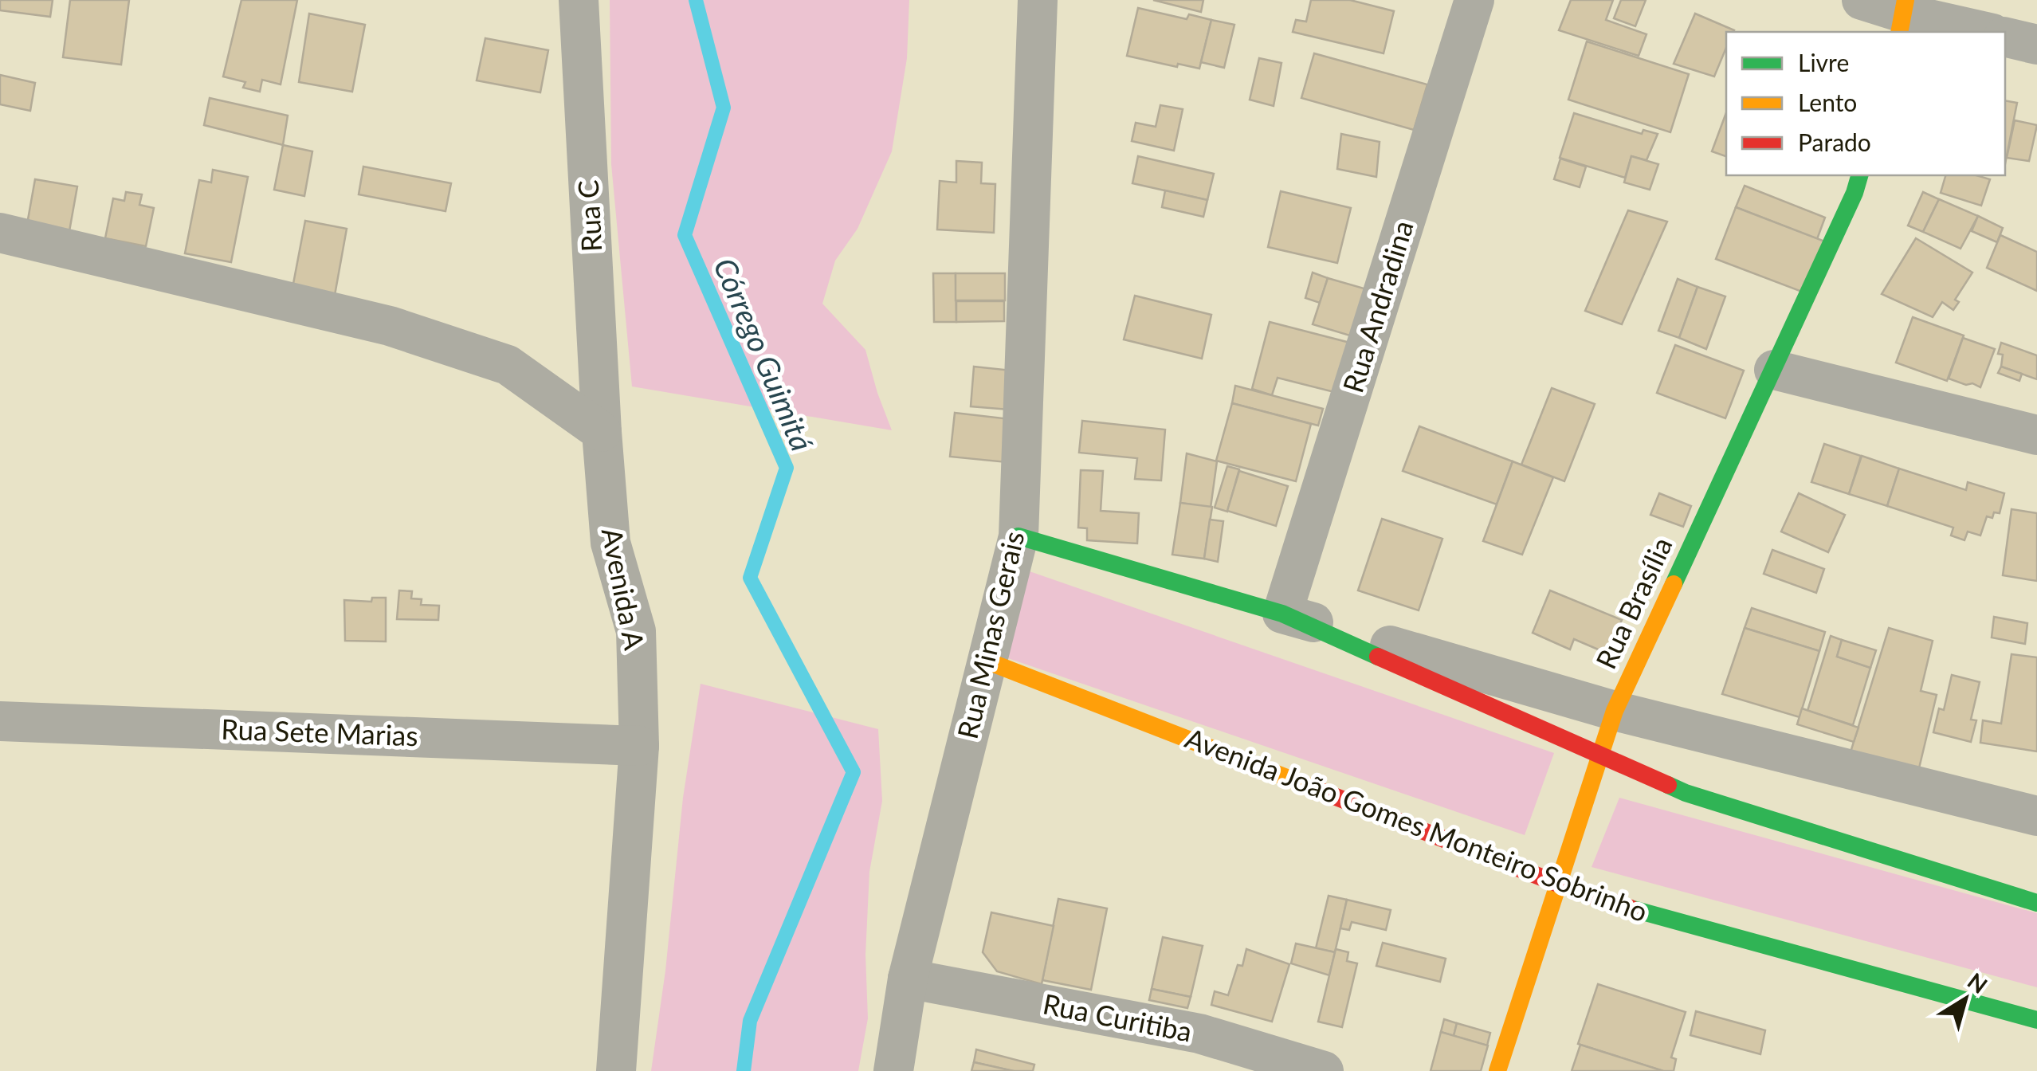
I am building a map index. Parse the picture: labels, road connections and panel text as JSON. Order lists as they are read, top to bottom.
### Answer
{
  "streets": {
    "street": [
      "Rua C",
      "Rua Andradina",
      "Avenida A",
      "Rua Brasília",
      "Rua Minas Gerais",
      "Rua Sete Marias",
      "Avenida João Gomes Monteiro Sobrinho",
      "Rua Curitiba"
    ]
  },
  "crossings": [
    ["Rua C", "Avenida A"],
    ["Avenida A", "Rua Sete Marias"],
    ["Rua Brasília", "Avenida João Gomes Monteiro Sobrinho"],
    ["Rua Minas Gerais", "Avenida João Gomes Monteiro Sobrinho"],
    ["Rua Minas Gerais", "Rua Curitiba"]
  ],
  "water": ["Córrego Guimitá"],
  "legend": ["Livre", "Lento", "Parado"],
  "north": "top right"
}
